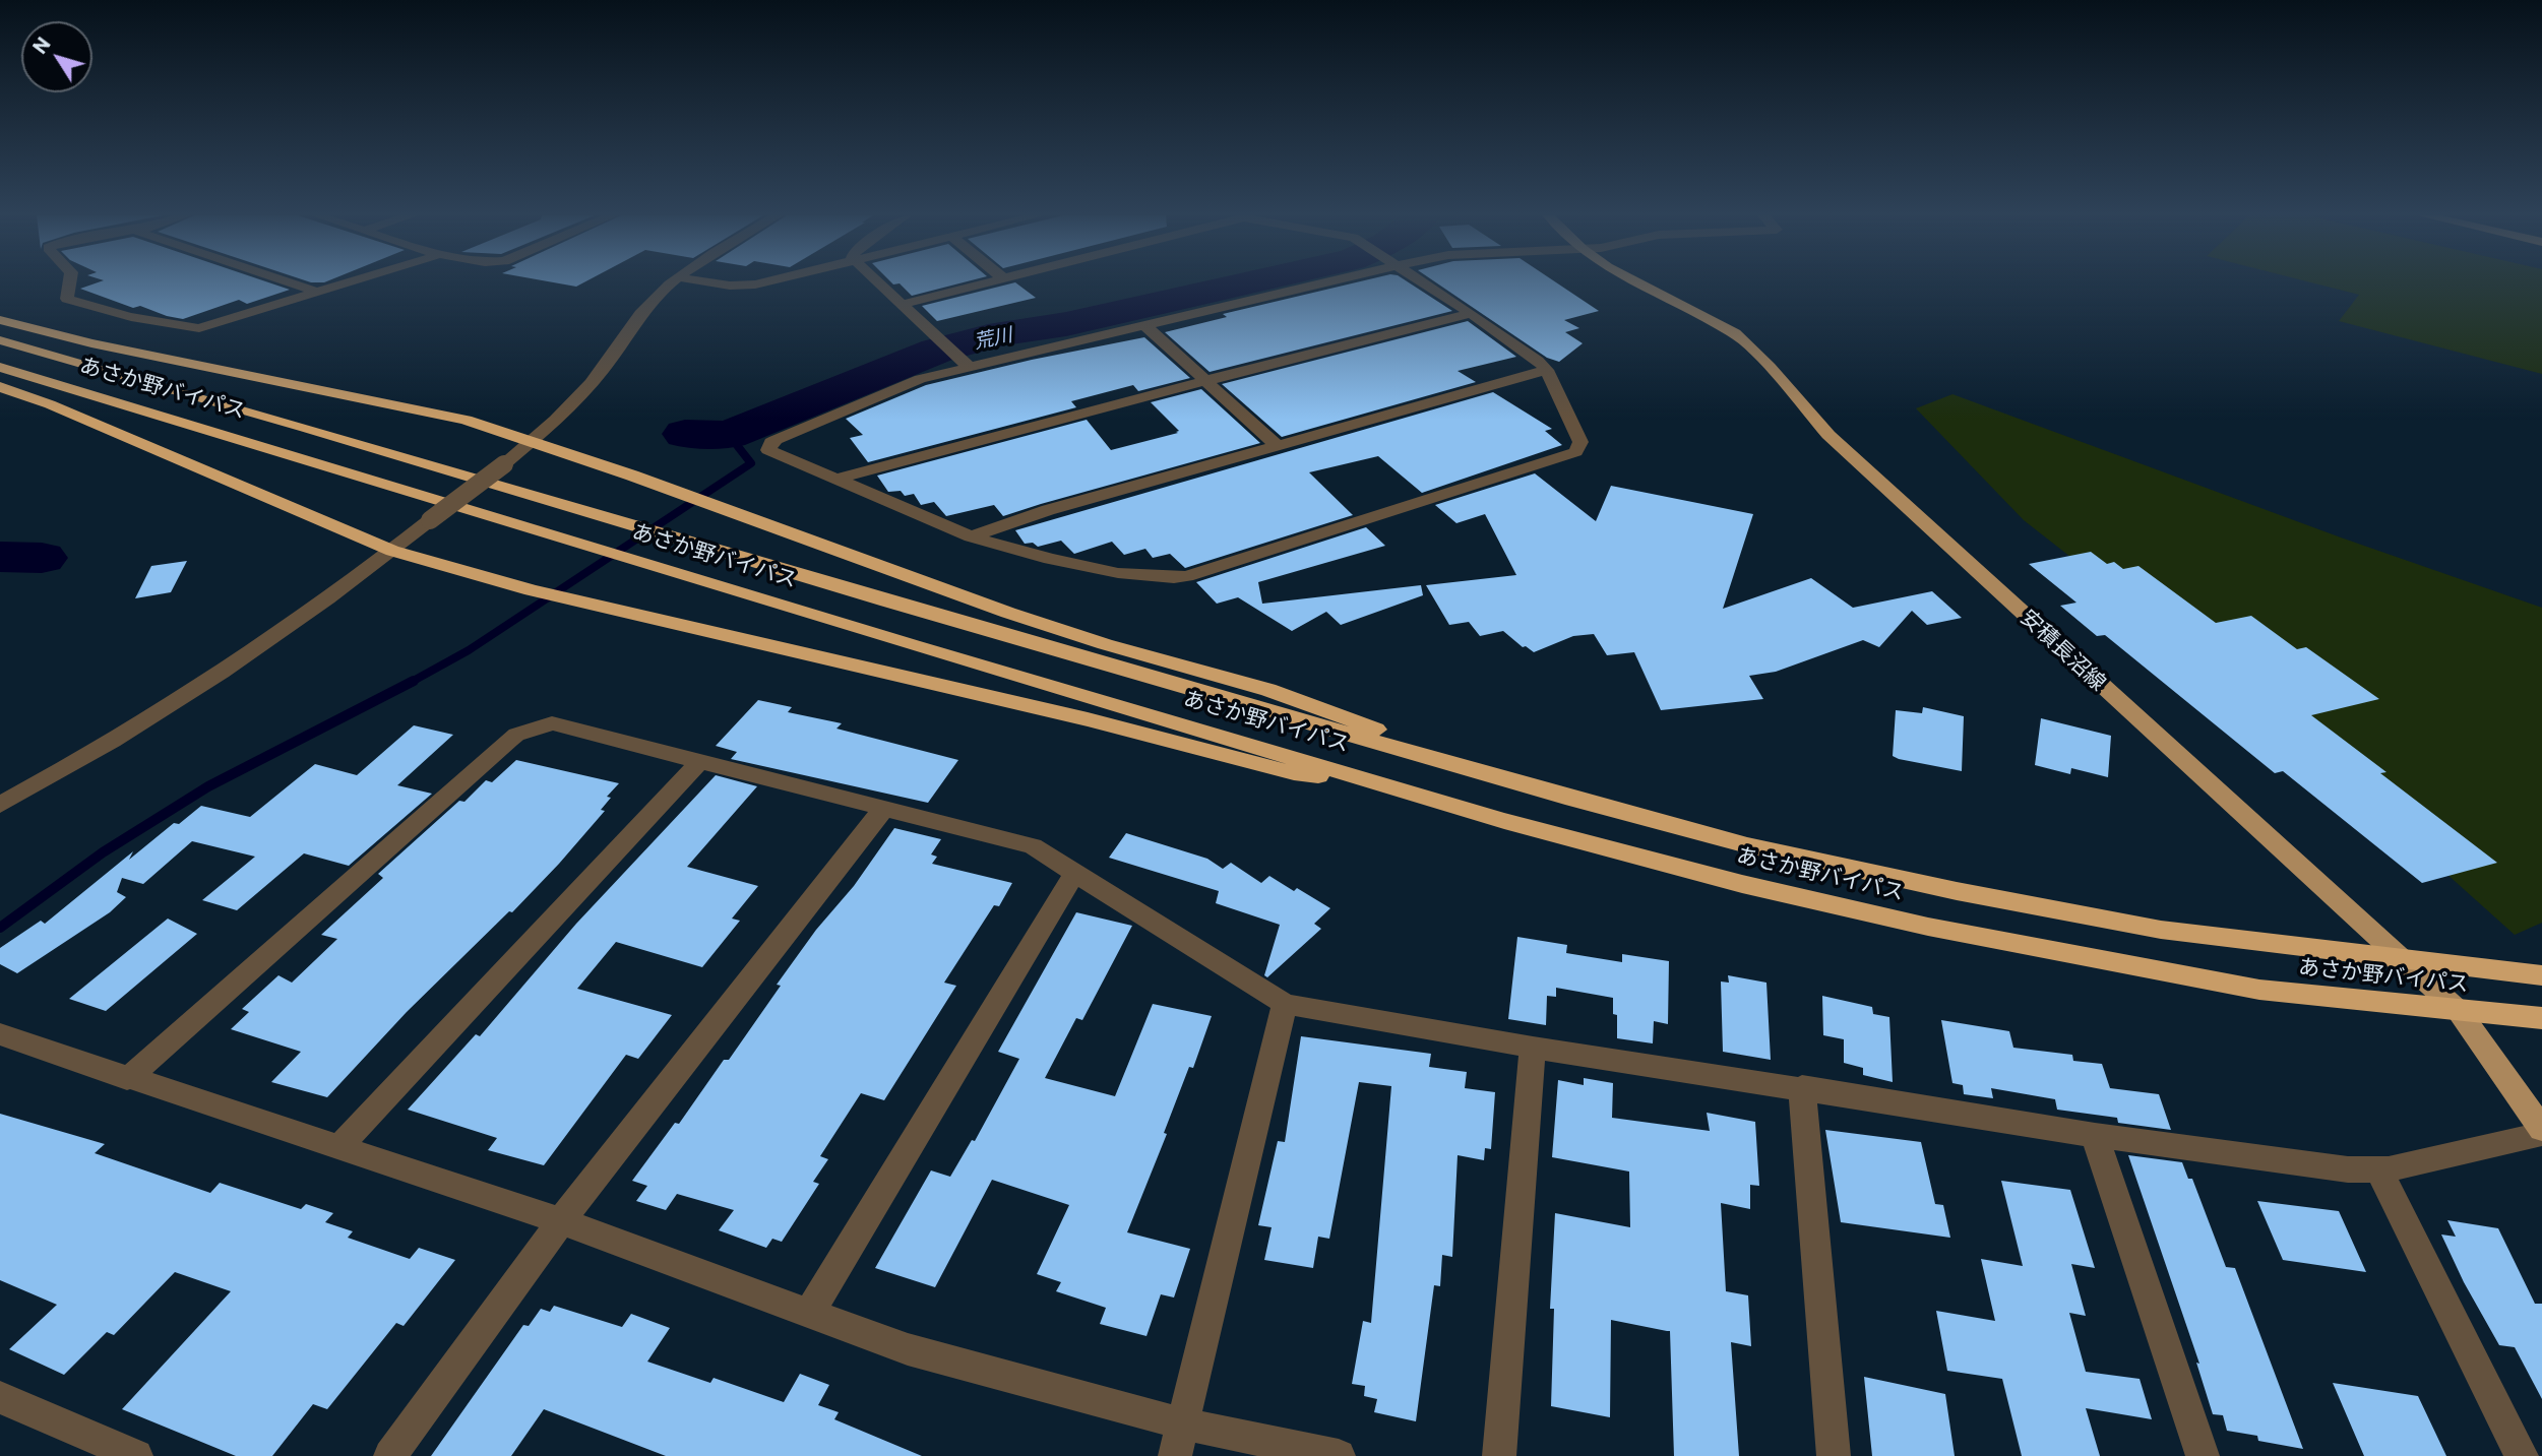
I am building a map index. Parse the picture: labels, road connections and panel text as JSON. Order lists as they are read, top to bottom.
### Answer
{
  "streets": {
    "highway": ["あさか野バイパス"],
    "main road": ["安積長沼線"]
  },
  "crossings": [
    ["あさか野バイパス", "安積長沼線"]
  ],
  "water": ["荒川"],
  "north": "top left"
}
